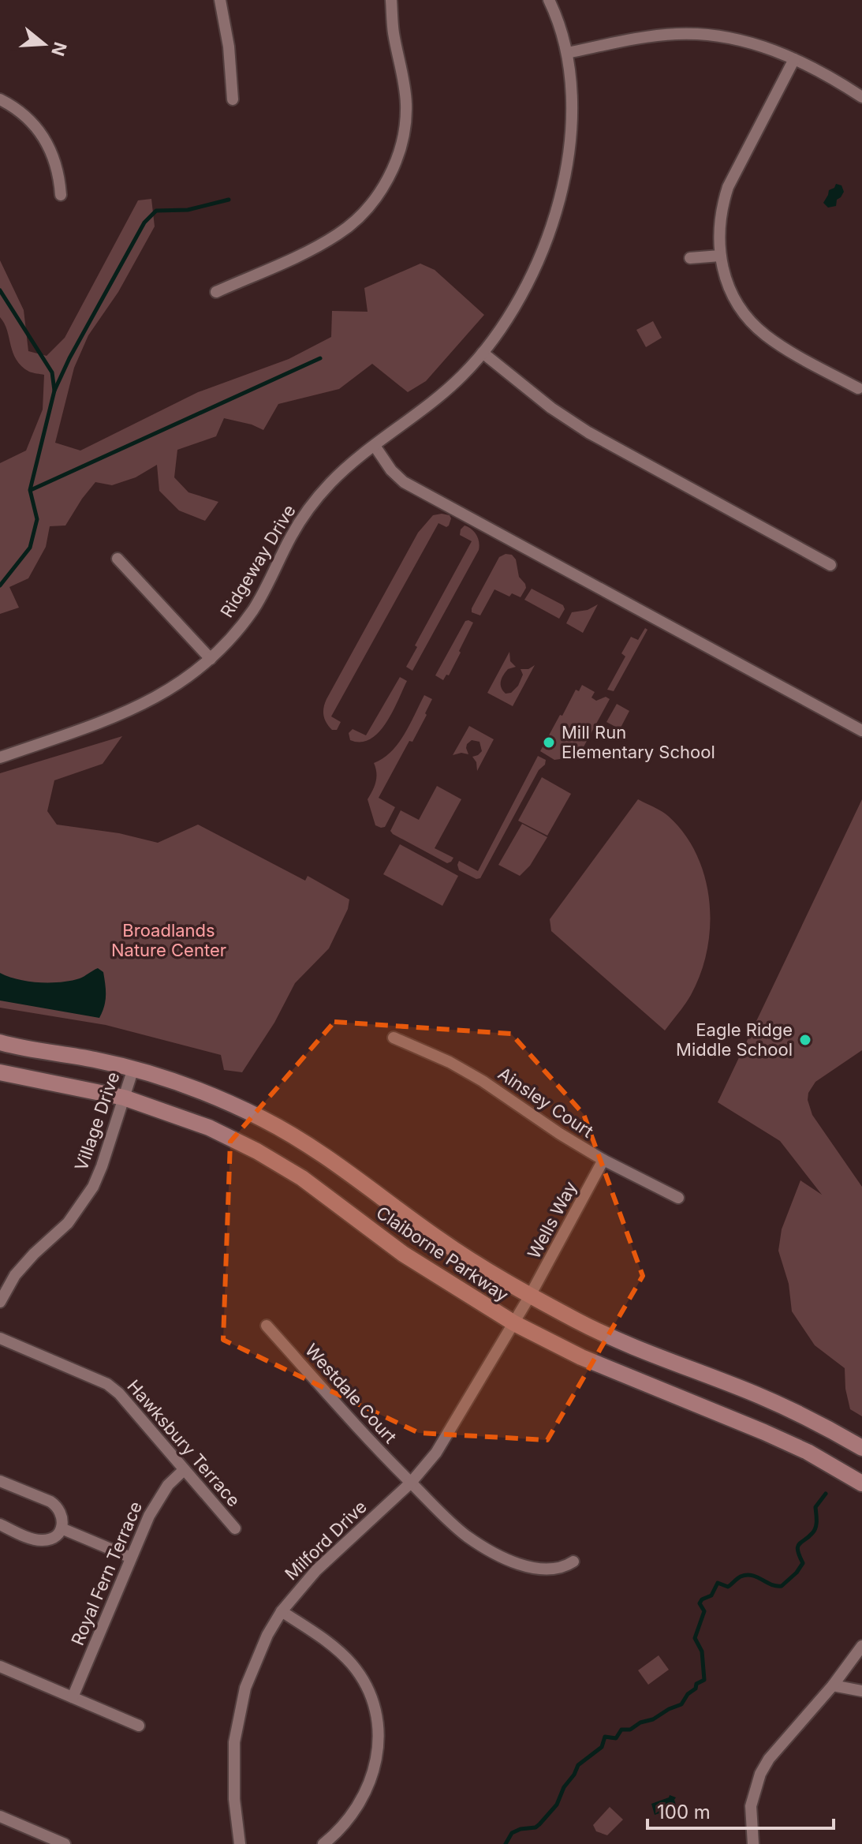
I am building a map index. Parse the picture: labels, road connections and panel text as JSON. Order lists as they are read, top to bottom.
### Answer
{
  "streets": {
    "main road": ["Claiborne Parkway"],
    "street": [
      "Ridgeway Drive",
      "Ainsley Court",
      "Village Drive",
      "Wells Way",
      "Westdale Court",
      "Hawksbury Terrace",
      "Milford Drive",
      "Royal Fern Terrace"
    ]
  },
  "crossings": [
    ["Ainsley Court", "Wells Way"],
    ["Village Drive", "Claiborne Parkway"],
    ["Wells Way", "Claiborne Parkway"],
    ["Wells Way", "Milford Drive"],
    ["Claiborne Parkway", "Milford Drive"],
    ["Westdale Court", "Milford Drive"],
    ["Hawksbury Terrace", "Royal Fern Terrace"]
  ],
  "parks": ["Broadlands Nature Center"],
  "places": ["Mill Run Elementary School", "Eagle Ridge Middle School"],
  "scale_bar": "100 m",
  "north": "right"
}
